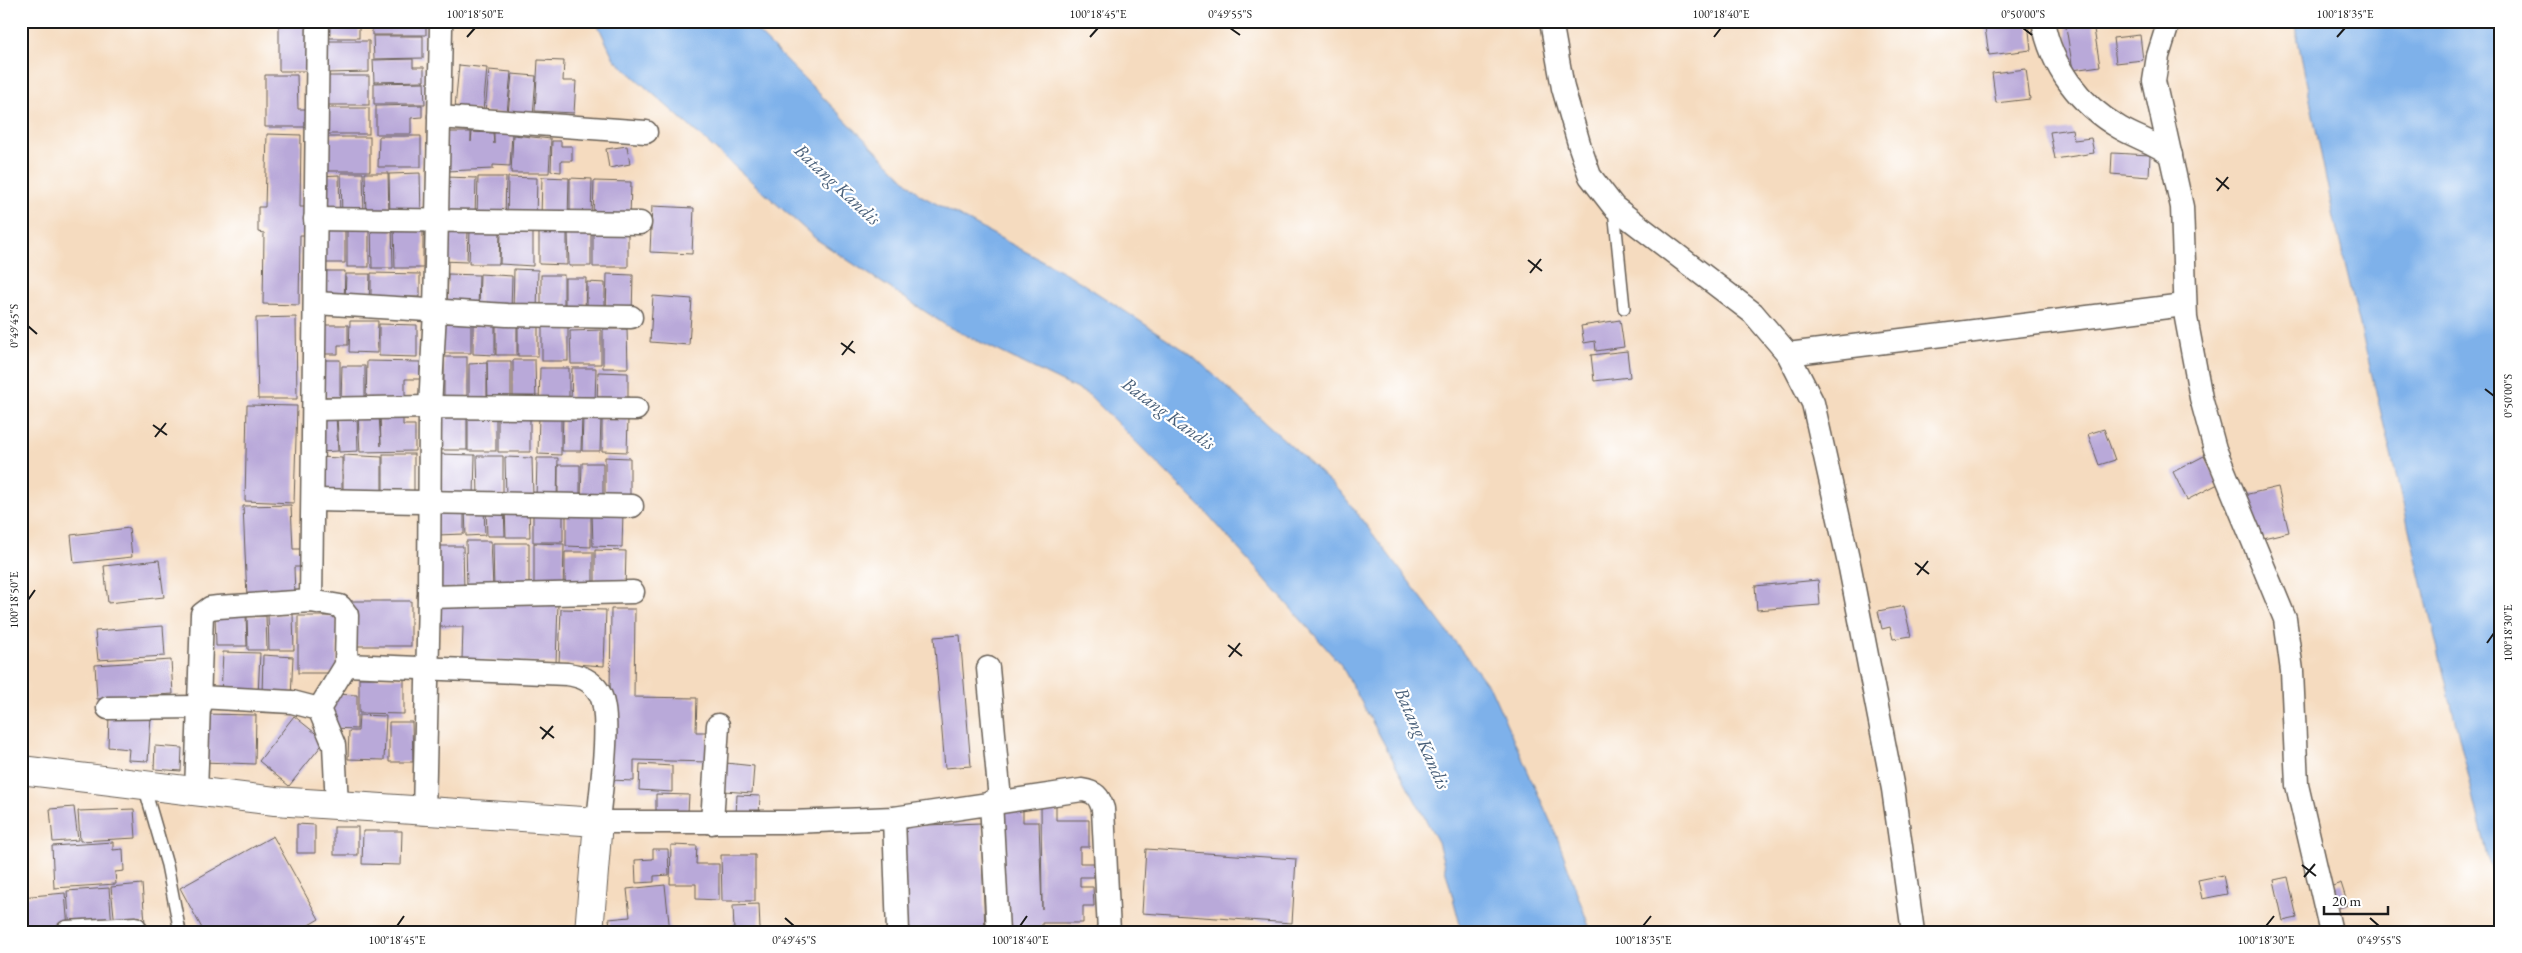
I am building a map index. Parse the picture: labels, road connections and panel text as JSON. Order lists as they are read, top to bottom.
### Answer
{
  "water": ["Batang Kandis"],
  "scale_bar": "20 m",
  "coordinates": [
    "100°18'50\"E",
    "100°18'45\"E",
    "0°49'55\"S",
    "100°18'40\"E",
    "0°50'00\"S",
    "100°18'35\"E",
    "0°49'45\"S",
    "100°18'30\"E"
  ]
}
